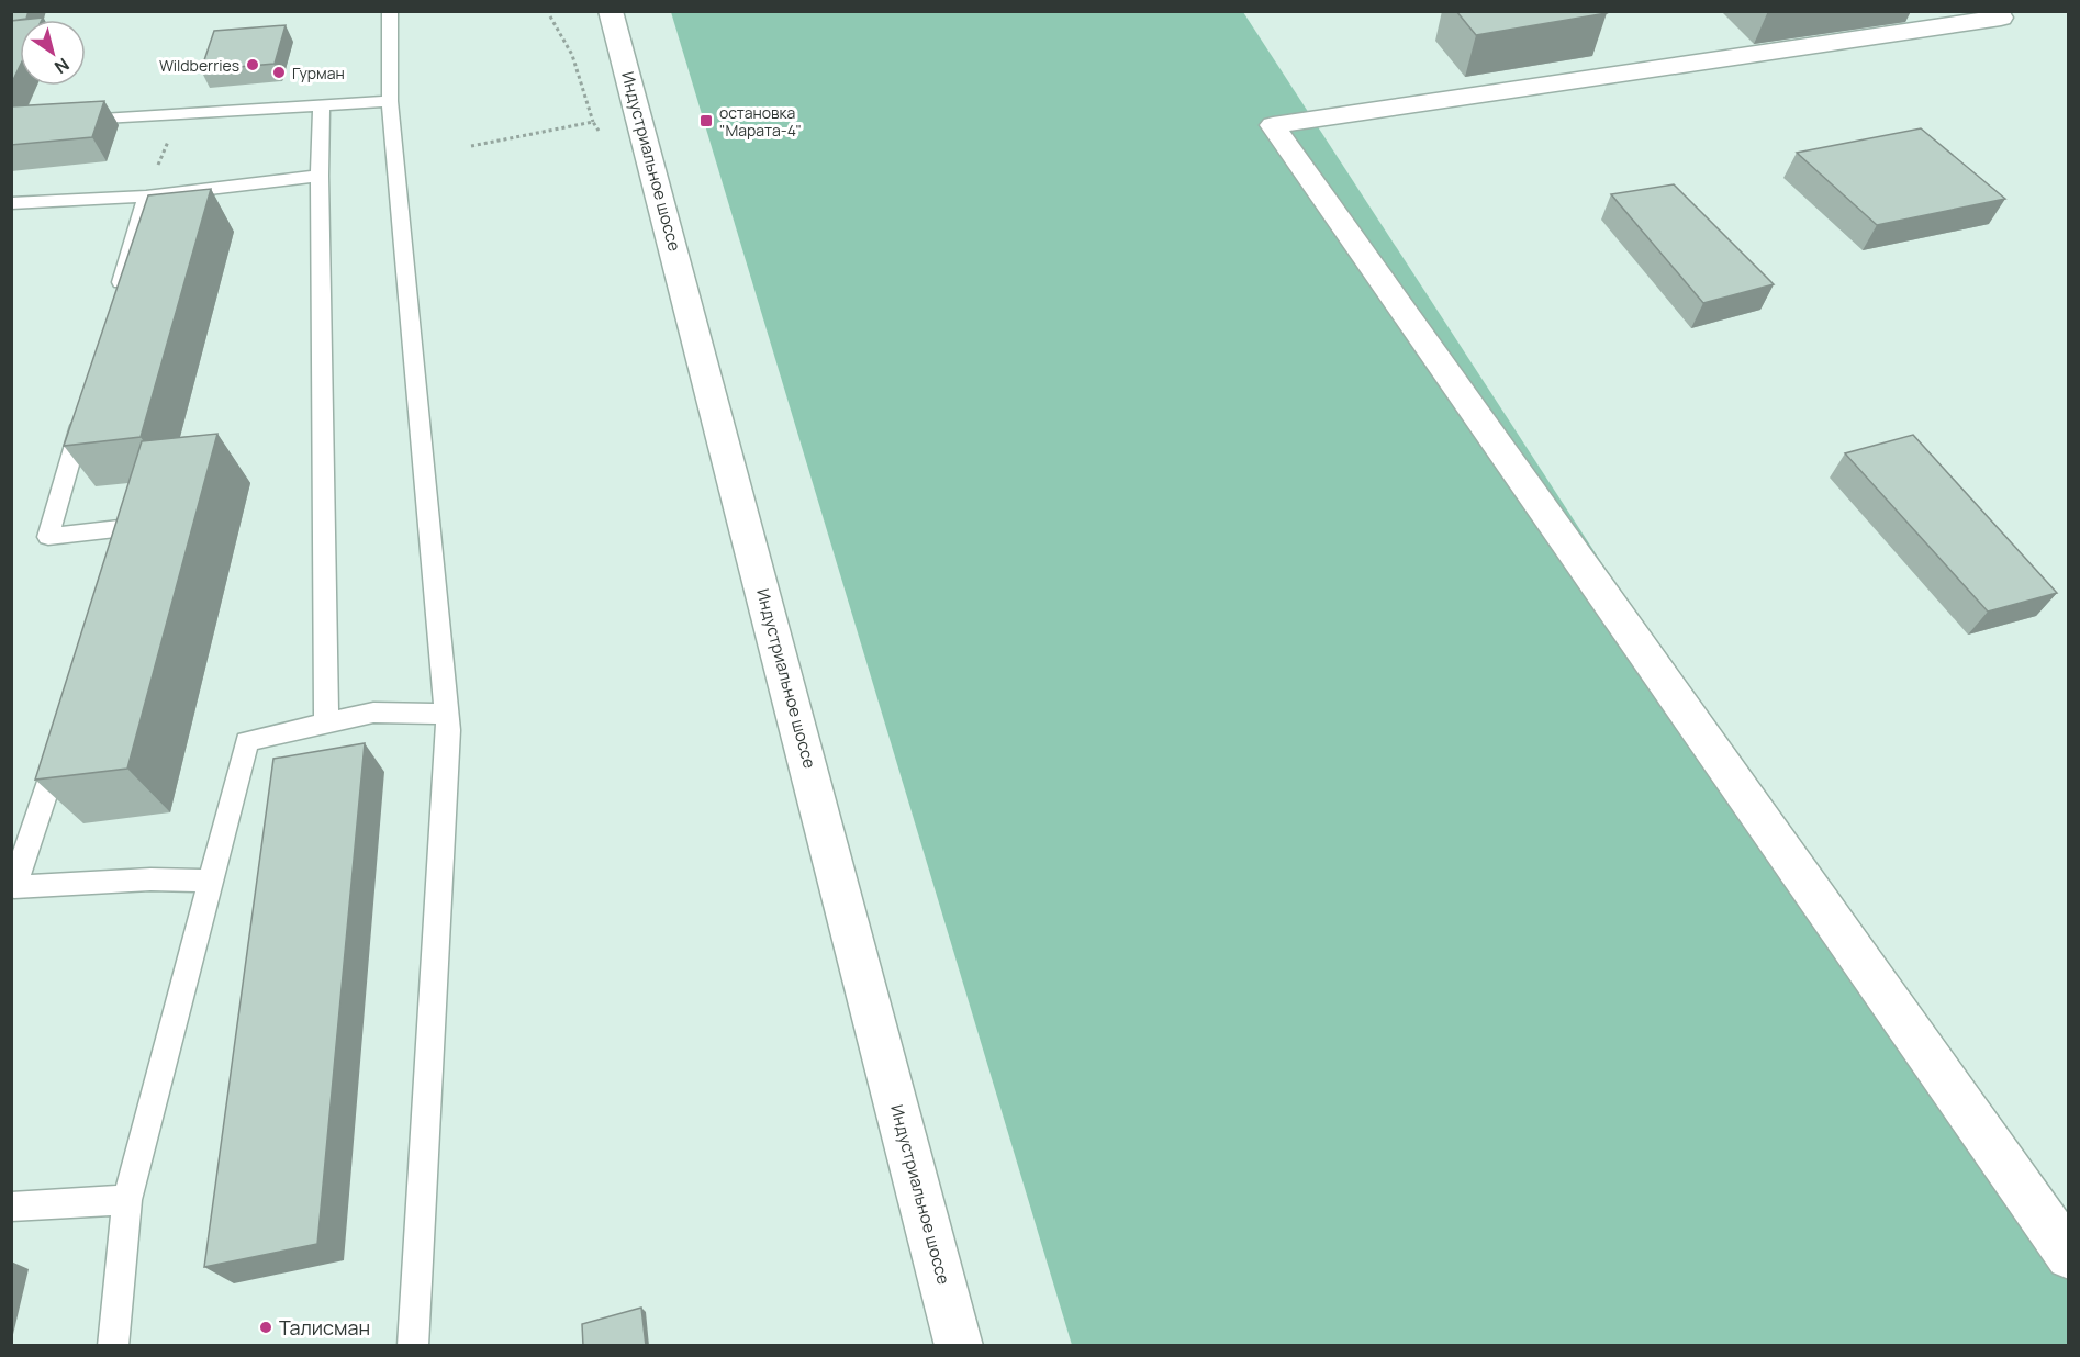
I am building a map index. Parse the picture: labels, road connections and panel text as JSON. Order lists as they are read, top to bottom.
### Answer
{
  "streets": {
    "street": ["Индустриальное шоссе"]
  },
  "places": {
    "other": ["Wildberries", "Гурман", "Талисман"],
    "transit": ["остановка \"Марата-4\""]
  },
  "north": "bottom right"
}
